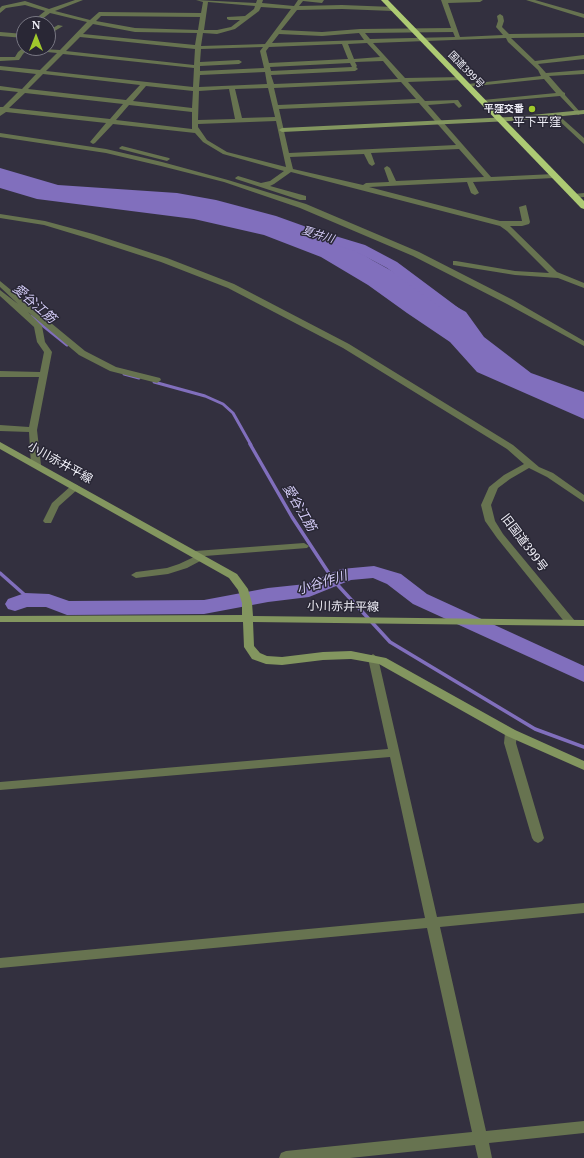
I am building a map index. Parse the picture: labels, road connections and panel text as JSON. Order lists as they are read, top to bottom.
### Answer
{
  "streets": {
    "highway": ["国道399号"],
    "street": ["小川赤井平線", "旧国道399号"]
  },
  "crossings": [
    ["小川赤井平線", "旧国道399号"]
  ],
  "districts": ["平下平窪"],
  "water": ["夏井川", "愛谷江筋", "小谷作川"],
  "places": ["平窪交番"],
  "north": "top"
}
